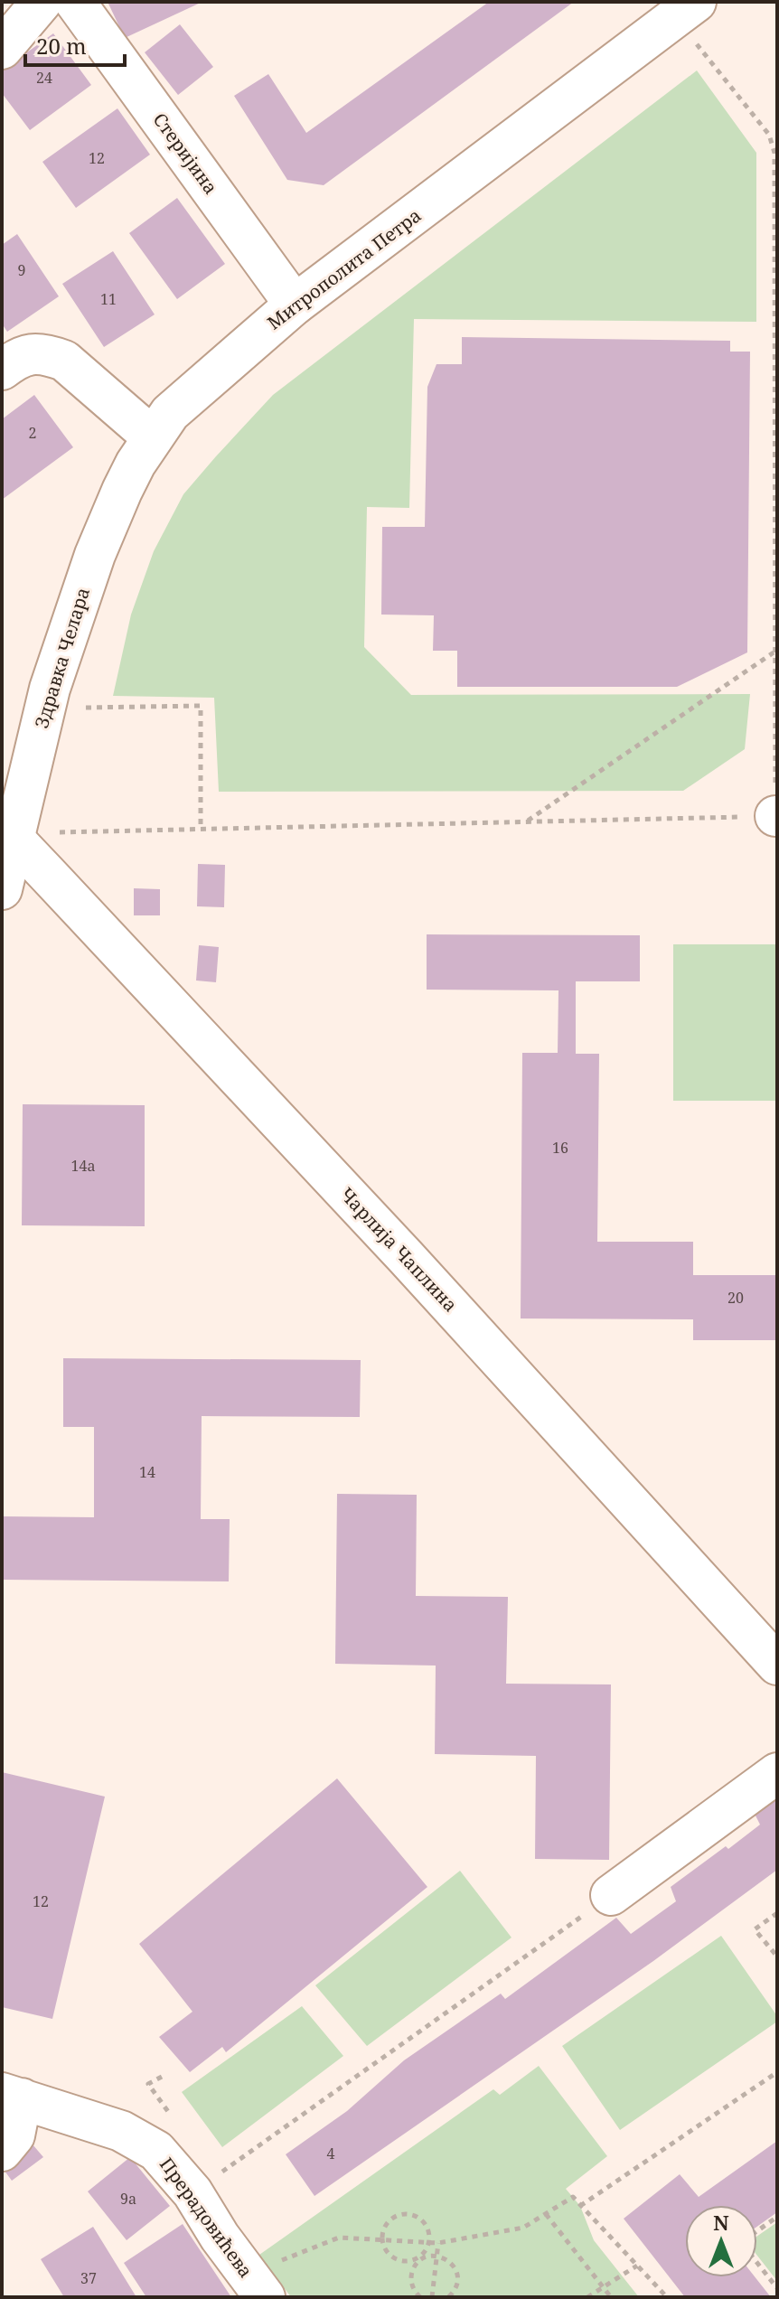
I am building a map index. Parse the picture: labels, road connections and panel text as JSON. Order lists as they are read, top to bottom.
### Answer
{
  "streets": {
    "street": [
      "Стеријина",
      "Митрополита Петра",
      "Здравка Челара",
      "Чарлија Чаплина",
      "Прерадовићева"
    ]
  },
  "crossings": [
    ["Стеријина", "Митрополита Петра"],
    ["Митрополита Петра", "Здравка Челара"],
    ["Здравка Челара", "Чарлија Чаплина"]
  ],
  "house_numbers": [
    "24",
    "12",
    "9",
    "11",
    "2",
    "16",
    "14a",
    "20",
    "14",
    "12",
    "4",
    "9a",
    "37"
  ],
  "scale_bar": "20 m",
  "north": "top"
}
